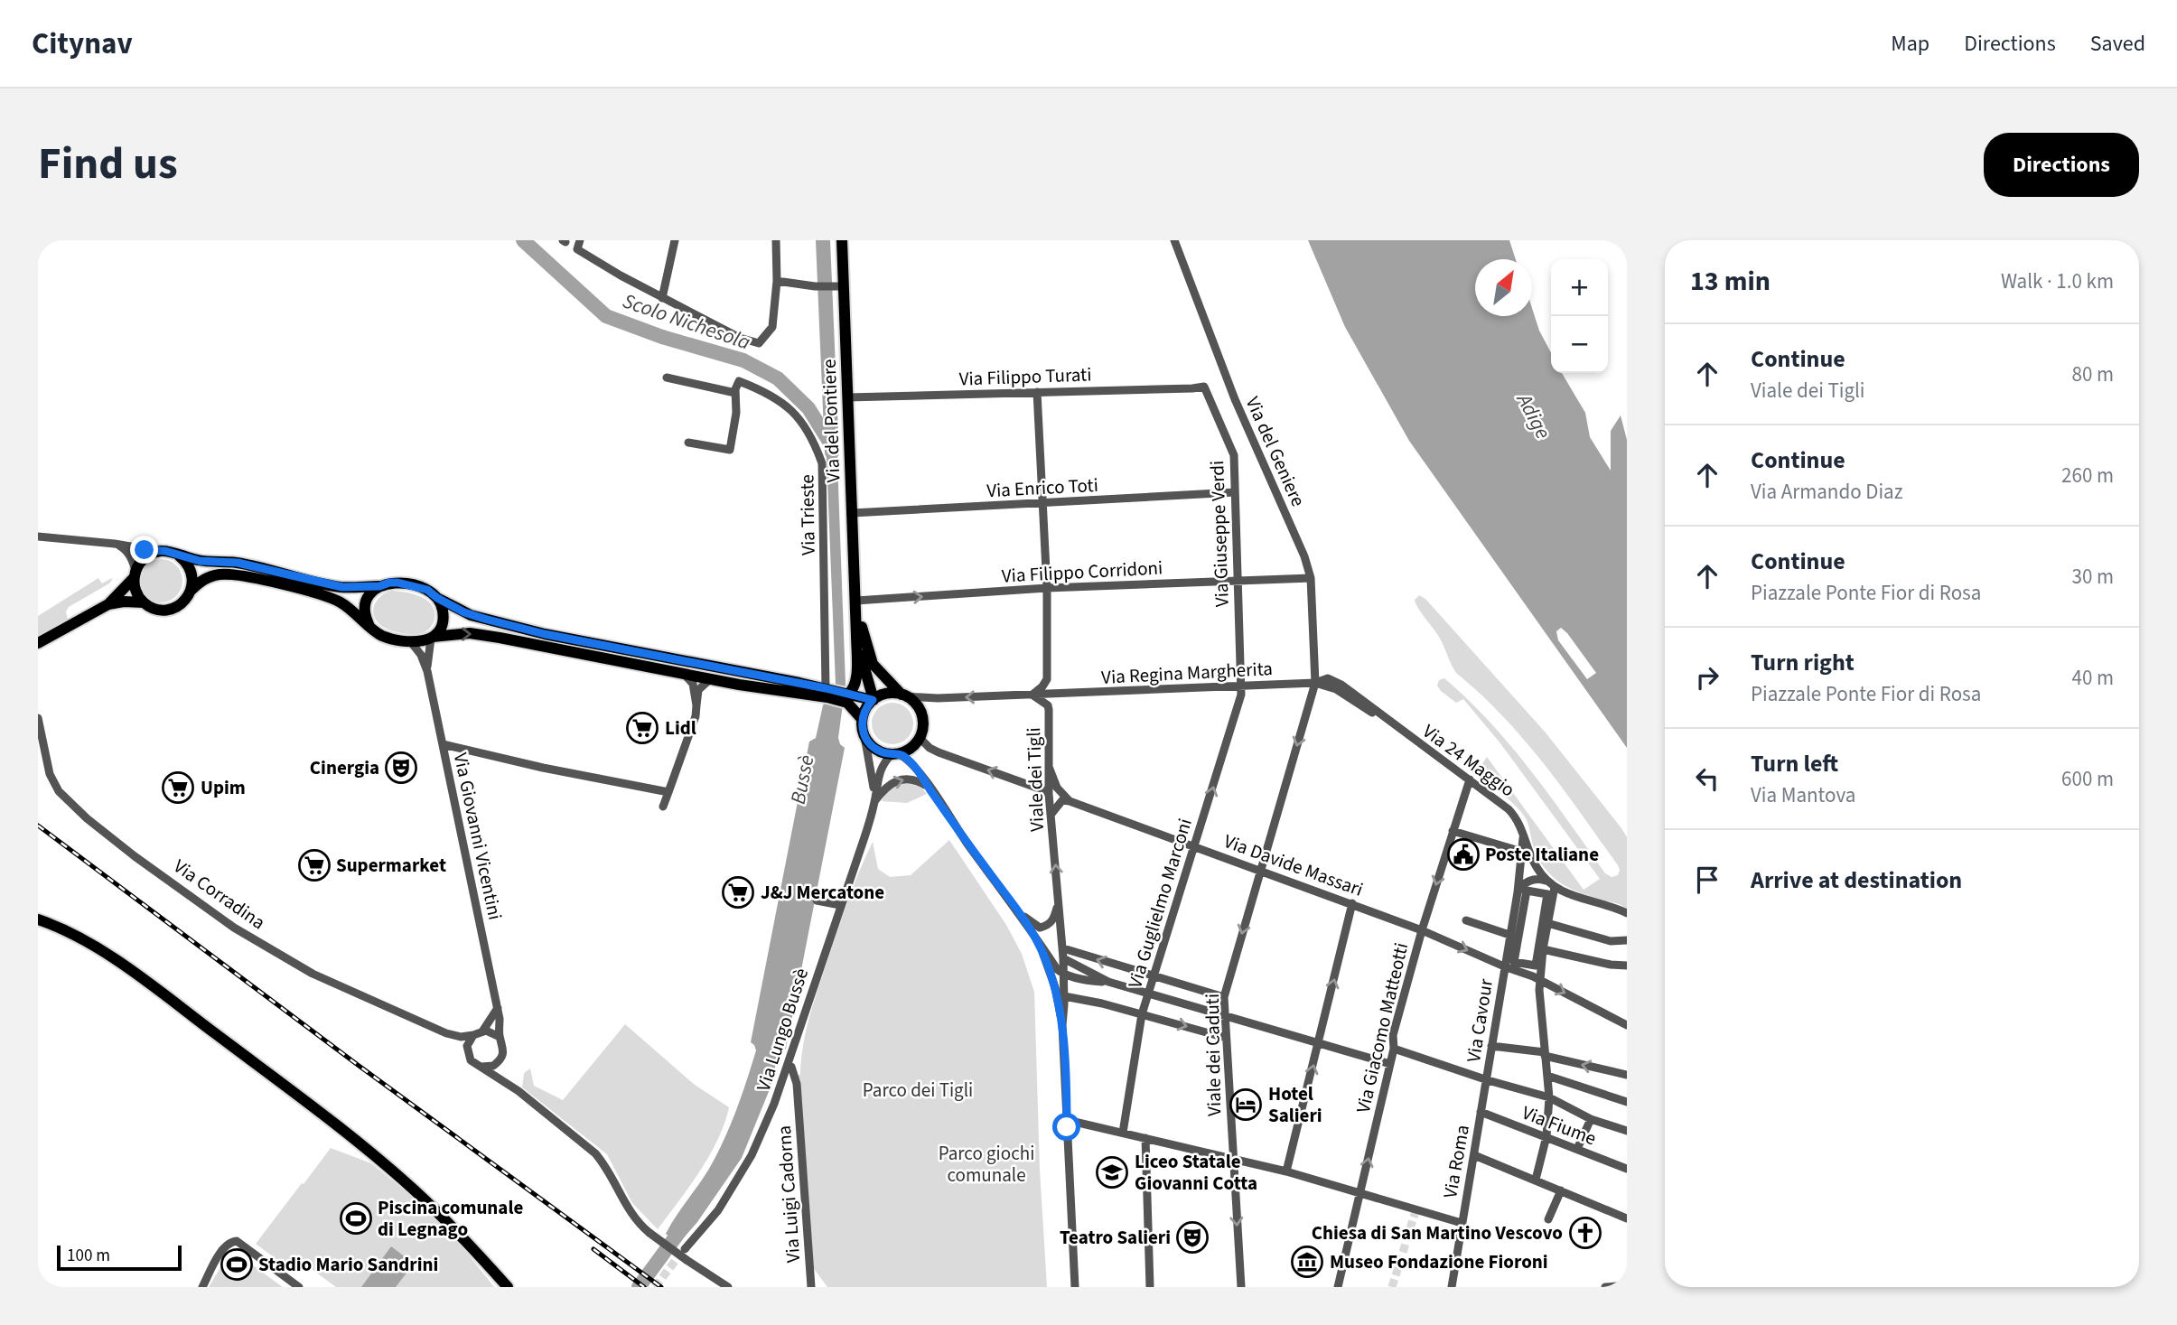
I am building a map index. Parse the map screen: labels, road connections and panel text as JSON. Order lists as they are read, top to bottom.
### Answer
{
  "streets": {
    "main road": ["Via del Pontiere"],
    "street": [
      "Via Filippo Turati",
      "Via del Geniere",
      "Via Enrico Toti",
      "Via Trieste",
      "Via Giuseppe Verdi",
      "Via Filippo Corridoni",
      "Via Regina Margherita",
      "Via 24 Maggio",
      "Viale dei Tigli",
      "Via Giovanni Vicentini",
      "Via Davide Massari",
      "Via Corradina",
      "Via Guglielmo Marconi",
      "Via Cavour",
      "Via Giacomo Matteotti",
      "Via Lungo Bussè",
      "Viale dei Caduti",
      "Via Fiume",
      "Via Roma",
      "Via Luigi Cadorna"
    ]
  },
  "crossings": [
    ["Via Filippo Turati", "Via del Pontiere"],
    ["Via Filippo Turati", "Via Giuseppe Verdi"],
    ["Via del Pontiere", "Via Enrico Toti"],
    ["Via del Pontiere", "Via Filippo Corridoni"],
    ["Via del Pontiere", "Via Regina Margherita"],
    ["Via del Pontiere", "Via Lungo Bussè"],
    ["Via del Geniere", "Via Filippo Corridoni"],
    ["Via del Geniere", "Via Regina Margherita"],
    ["Via del Geniere", "Via 24 Maggio"],
    ["Via del Geniere", "Viale dei Caduti"],
    ["Via Enrico Toti", "Via Giuseppe Verdi"],
    ["Via Giuseppe Verdi", "Via Filippo Corridoni"],
    ["Via Giuseppe Verdi", "Via Regina Margherita"],
    ["Via Giuseppe Verdi", "Via Guglielmo Marconi"],
    ["Via Regina Margherita", "Via 24 Maggio"],
    ["Via Regina Margherita", "Viale dei Tigli"],
    ["Via Regina Margherita", "Via Guglielmo Marconi"],
    ["Via Regina Margherita", "Via Lungo Bussè"],
    ["Via Regina Margherita", "Viale dei Caduti"],
    ["Via 24 Maggio", "Via Giacomo Matteotti"],
    ["Via 24 Maggio", "Viale dei Caduti"],
    ["Via Giovanni Vicentini", "Via Corradina"],
    ["Via Davide Massari", "Via Guglielmo Marconi"],
    ["Via Davide Massari", "Via Cavour"],
    ["Via Davide Massari", "Via Giacomo Matteotti"],
    ["Via Davide Massari", "Viale dei Caduti"],
    ["Via Cavour", "Via Roma"],
    ["Via Lungo Bussè", "Via Luigi Cadorna"],
    ["Via Fiume", "Via Roma"]
  ],
  "one_way": ["Via Filippo Corridoni", "Via Guglielmo Marconi", "Viale dei Caduti"],
  "water": ["Scolo Nichesola", "Adige", "Bussè"],
  "parks": ["Parco dei Tigli", "Parco giochi comunale"],
  "places": {
    "supermarket": [
      "Lidl",
      "Upim",
      "Supermarket",
      "J&J Mercatone"
    ],
    "theatre": ["Cinergia", "Teatro Salieri"],
    "public building": ["Poste Italiane"],
    "hotel": ["Hotel Salieri"],
    "school or university": ["Liceo Statale Giovanni Cotta"],
    "sports": ["Piscina comunale di Legnago", "Stadio Mario Sandrini"],
    "church": ["Chiesa di San Martino Vescovo"],
    "museum": ["Museo Fondazione Fioroni"]
  },
  "scale_bar": "100 m",
  "north": "top right",
  "page": {
    "header": "Citynav",
    "nav": ["Map", "Directions", "Saved"],
    "title": "Find us",
    "buttons": "Directions",
    "heading": ["13 min", "Walk · 1.0 km"],
    "map_buttons": ["+", "−"],
    "list": [
      ["Continue", "Viale dei Tigli", "80 m"],
      ["Continue", "Via Armando Diaz", "260 m"],
      ["Continue", "Piazzale Ponte Fior di Rosa", "30 m"],
      ["Turn right", "Piazzale Ponte Fior di Rosa", "40 m"],
      ["Turn left", "Via Mantova", "600 m"],
      "Arrive at destination"
    ],
    "scale": "100 m"
  }
}
